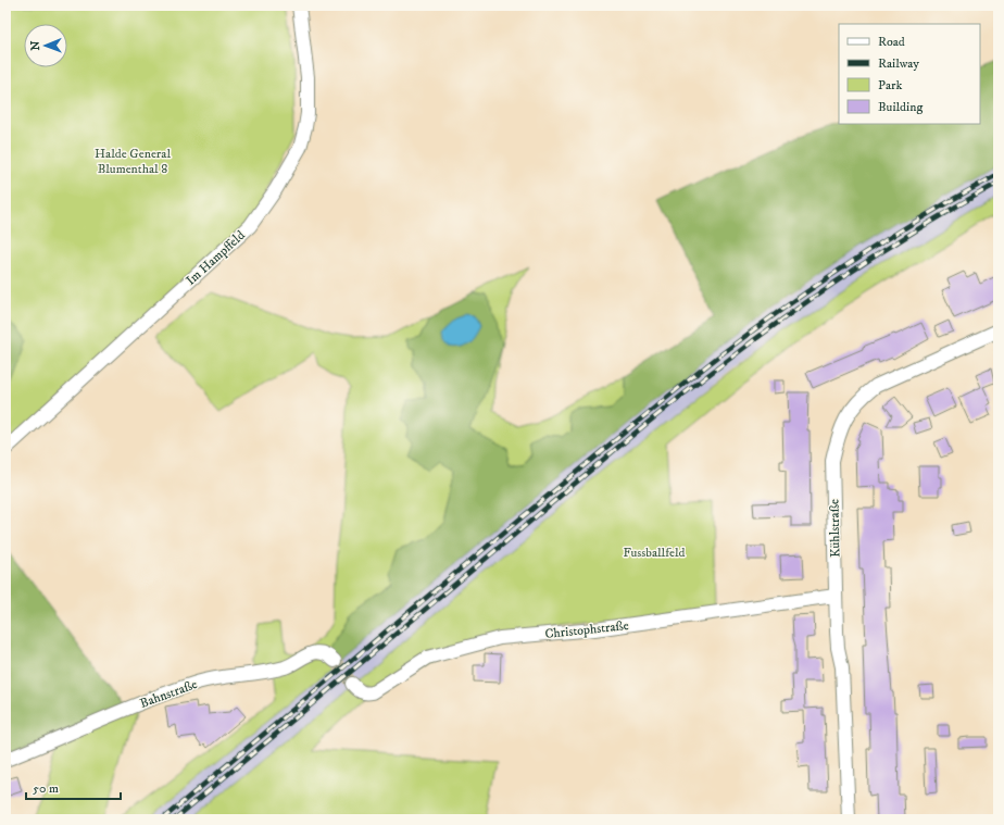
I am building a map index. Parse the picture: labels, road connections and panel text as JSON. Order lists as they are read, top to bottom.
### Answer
{
  "streets": {
    "street": [
      "Im Hampffeld",
      "Kühlstraße",
      "Christophstraße",
      "Bahnstraße"
    ]
  },
  "crossings": [
    ["Kühlstraße", "Christophstraße"]
  ],
  "parks": ["Halde General Blumenthal 8", "Fussballfeld"],
  "legend": [
    "Road",
    "Railway",
    "Park",
    "Building"
  ],
  "scale_bar": "50 m",
  "north": "left"
}
